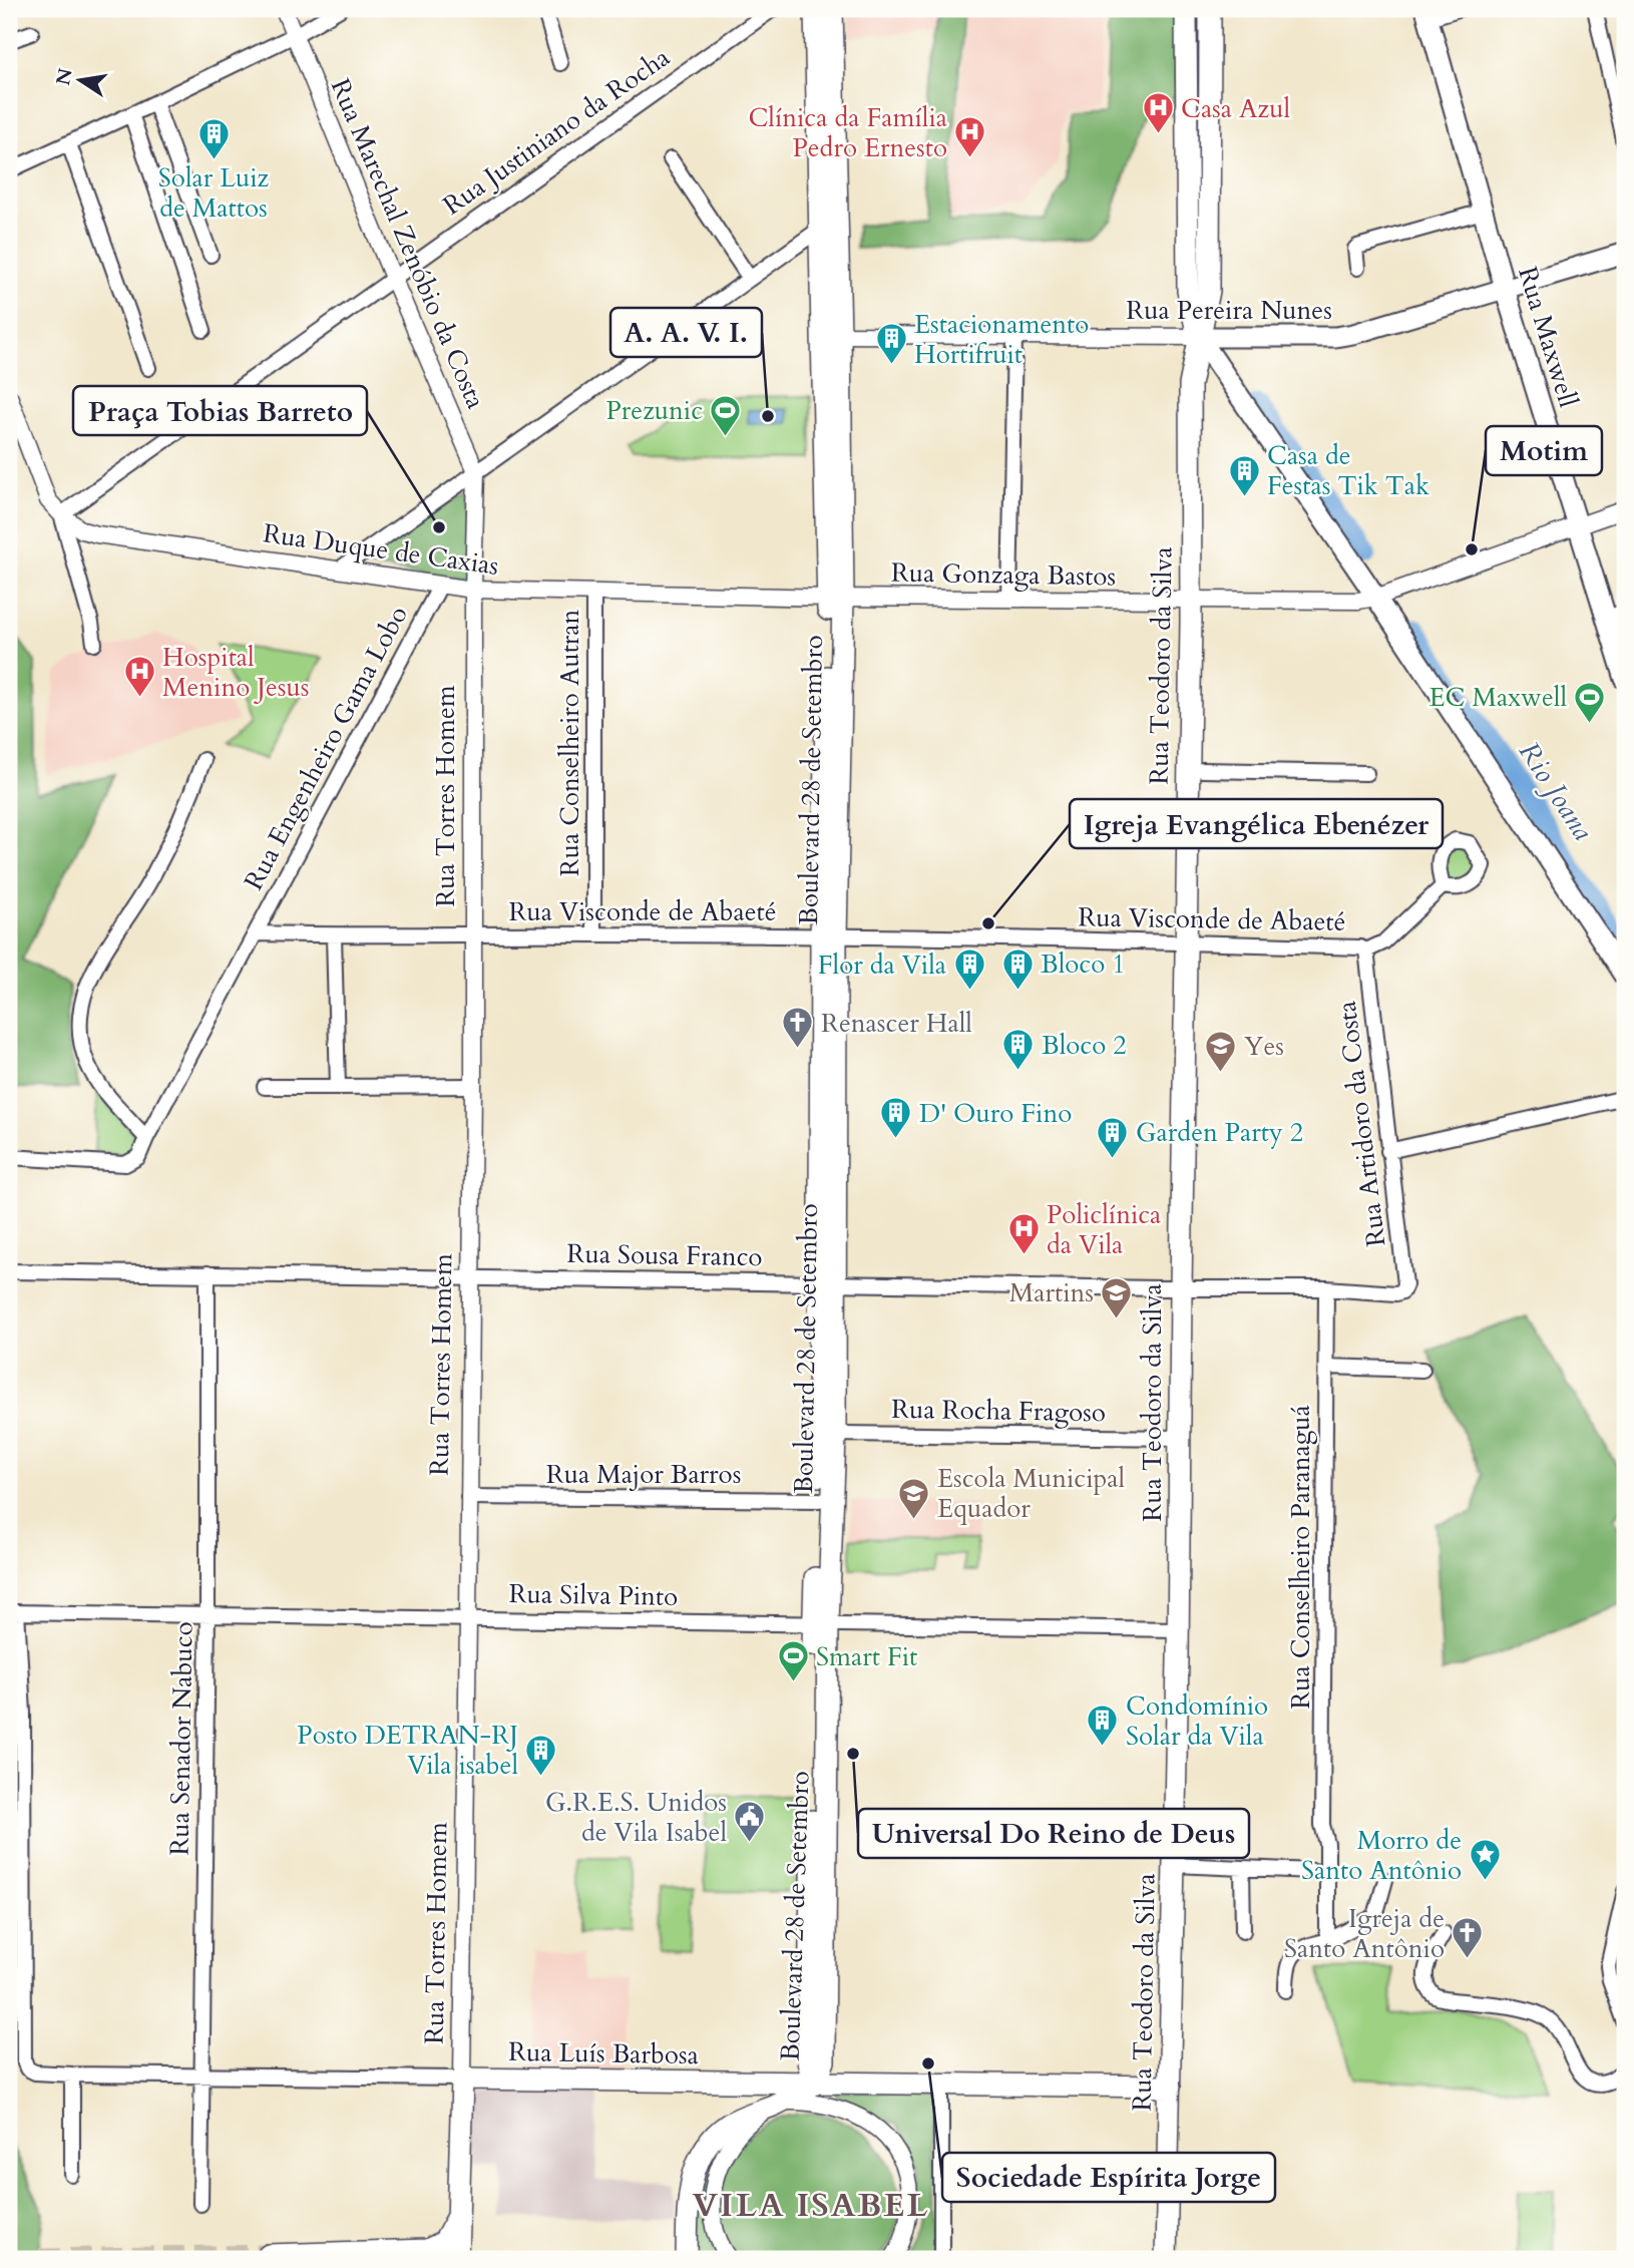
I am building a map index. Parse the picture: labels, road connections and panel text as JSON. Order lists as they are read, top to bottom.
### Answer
{
  "streets": {
    "main road": [
      "Rua Pereira Nunes",
      "Rua Maxwell",
      "Rua Teodoro da Silva",
      "Boulevard 28 de Setembro",
      "Rua Torres Homem",
      "Rua Luís Barbosa"
    ],
    "street": [
      "Rua Justiniano da Rocha",
      "Rua Marechal Zenóbio da Costa",
      "Rua Duque de Caxias",
      "Rua Gonzaga Bastos",
      "Rua Conselheiro Autran",
      "Rua Engenheiro Gama Lobo",
      "Rua Visconde de Abaeté",
      "Rua Artidoro da Costa",
      "Rua Sousa Franco",
      "Rua Rocha Fragoso",
      "Rua Major Barros",
      "Rua Conselheiro Paranaguá",
      "Rua Silva Pinto",
      "Rua Senador Nabuco"
    ]
  },
  "crossings": [
    ["Rua Justiniano da Rocha", "Rua Marechal Zenóbio da Costa"],
    ["Rua Justiniano da Rocha", "Rua Duque de Caxias"],
    ["Rua Marechal Zenóbio da Costa", "Rua Torres Homem"],
    ["Rua Pereira Nunes", "Rua Maxwell"],
    ["Rua Pereira Nunes", "Rua Teodoro da Silva"],
    ["Rua Pereira Nunes", "Boulevard 28 de Setembro"],
    ["Rua Maxwell", "Rua Gonzaga Bastos"],
    ["Rua Duque de Caxias", "Rua Gonzaga Bastos"],
    ["Rua Duque de Caxias", "Rua Conselheiro Autran"],
    ["Rua Duque de Caxias", "Rua Engenheiro Gama Lobo"],
    ["Rua Duque de Caxias", "Boulevard 28 de Setembro"],
    ["Rua Duque de Caxias", "Rua Torres Homem"],
    ["Rua Gonzaga Bastos", "Rua Teodoro da Silva"],
    ["Rua Gonzaga Bastos", "Boulevard 28 de Setembro"],
    ["Rua Teodoro da Silva", "Rua Visconde de Abaeté"],
    ["Rua Teodoro da Silva", "Rua Sousa Franco"],
    ["Rua Teodoro da Silva", "Rua Rocha Fragoso"],
    ["Rua Teodoro da Silva", "Rua Silva Pinto"],
    ["Rua Teodoro da Silva", "Rua Luís Barbosa"],
    ["Rua Conselheiro Autran", "Rua Visconde de Abaeté"],
    ["Rua Engenheiro Gama Lobo", "Rua Visconde de Abaeté"],
    ["Boulevard 28 de Setembro", "Rua Visconde de Abaeté"],
    ["Boulevard 28 de Setembro", "Rua Sousa Franco"],
    ["Boulevard 28 de Setembro", "Rua Rocha Fragoso"],
    ["Boulevard 28 de Setembro", "Rua Major Barros"],
    ["Boulevard 28 de Setembro", "Rua Silva Pinto"],
    ["Boulevard 28 de Setembro", "Rua Luís Barbosa"],
    ["Rua Torres Homem", "Rua Visconde de Abaeté"],
    ["Rua Torres Homem", "Rua Sousa Franco"],
    ["Rua Torres Homem", "Rua Major Barros"],
    ["Rua Torres Homem", "Rua Silva Pinto"],
    ["Rua Torres Homem", "Rua Luís Barbosa"],
    ["Rua Visconde de Abaeté", "Rua Artidoro da Costa"],
    ["Rua Artidoro da Costa", "Rua Sousa Franco"],
    ["Rua Sousa Franco", "Rua Conselheiro Paranaguá"],
    ["Rua Sousa Franco", "Rua Senador Nabuco"],
    ["Rua Silva Pinto", "Rua Senador Nabuco"],
    ["Rua Silva Pinto", "Rua Luís Barbosa"],
    ["Rua Senador Nabuco", "Rua Luís Barbosa"]
  ],
  "districts": ["VILA ISABEL"],
  "water": ["Rio Joana"],
  "places": {
    "hospital": [
      "Casa Azul",
      "Clínica da Família Pedro Ernesto",
      "Hospital Menino Jesus",
      "Policlínica da Vila"
    ],
    "building": [
      "Solar Luiz de Mattos",
      "Estacionamento Hortifruit",
      "Casa de Festas Tik Tak",
      "Bloco 1",
      "Flor da Vila",
      "Bloco 2",
      "D' Ouro Fino",
      "Garden Party 2",
      "Condomínio Solar da Vila",
      "Posto DETRAN-RJ Vila isabel"
    ],
    "other": [
      "A. A. V. I.",
      "Praça Tobias Barreto",
      "Motim",
      "Igreja Evangélica Ebenézer",
      "Universal Do Reino de Deus",
      "Sociedade Espírita Jorge"
    ],
    "sports": ["Prezunic", "EC Maxwell", "Smart Fit"],
    "church": ["Renascer Hall", "Igreja de Santo Antônio"],
    "school or university": ["Yes", "Martins", "Escola Municipal Equador"],
    "public building": ["G.R.E.S. Unidos de Vila Isabel"],
    "place": ["Morro de Santo Antônio"]
  },
  "north": "left"
}
